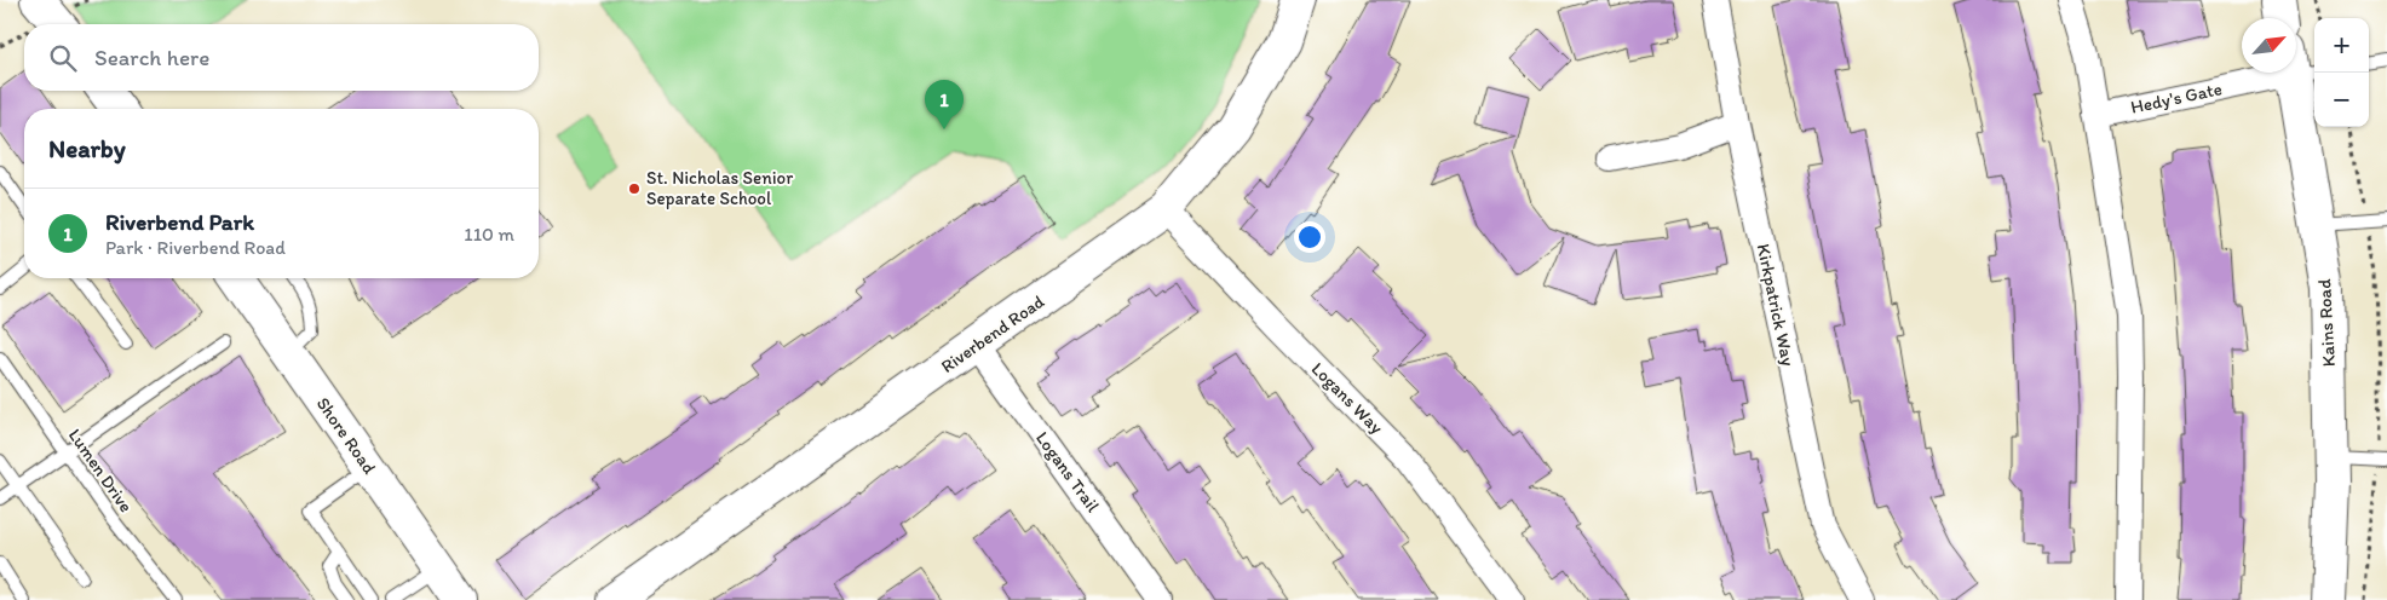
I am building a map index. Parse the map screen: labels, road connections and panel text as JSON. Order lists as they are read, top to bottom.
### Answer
{
  "streets": {
    "street": [
      "Hedy's Gate",
      "Kirkpatrick Way",
      "Kains Road",
      "Riverbend Road",
      "Logans Way",
      "Shore Road",
      "Logans Trail"
    ],
    "lane": ["Lumen Drive"]
  },
  "crossings": [
    ["Hedy's Gate", "Kains Road"],
    ["Riverbend Road", "Logans Way"],
    ["Riverbend Road", "Logans Trail"]
  ],
  "places": ["St. Nicholas Senior Separate School"],
  "north": "top right",
  "page": {
    "map_buttons": ["+", "−"],
    "search": "Search here",
    "pins": "1",
    "heading": "Nearby",
    "list": [
      {
        "mark": "1",
        "name": "Riverbend Park",
        "note": "Park · Riverbend Road",
        "value": "110 m"
      }
    ]
  }
}
